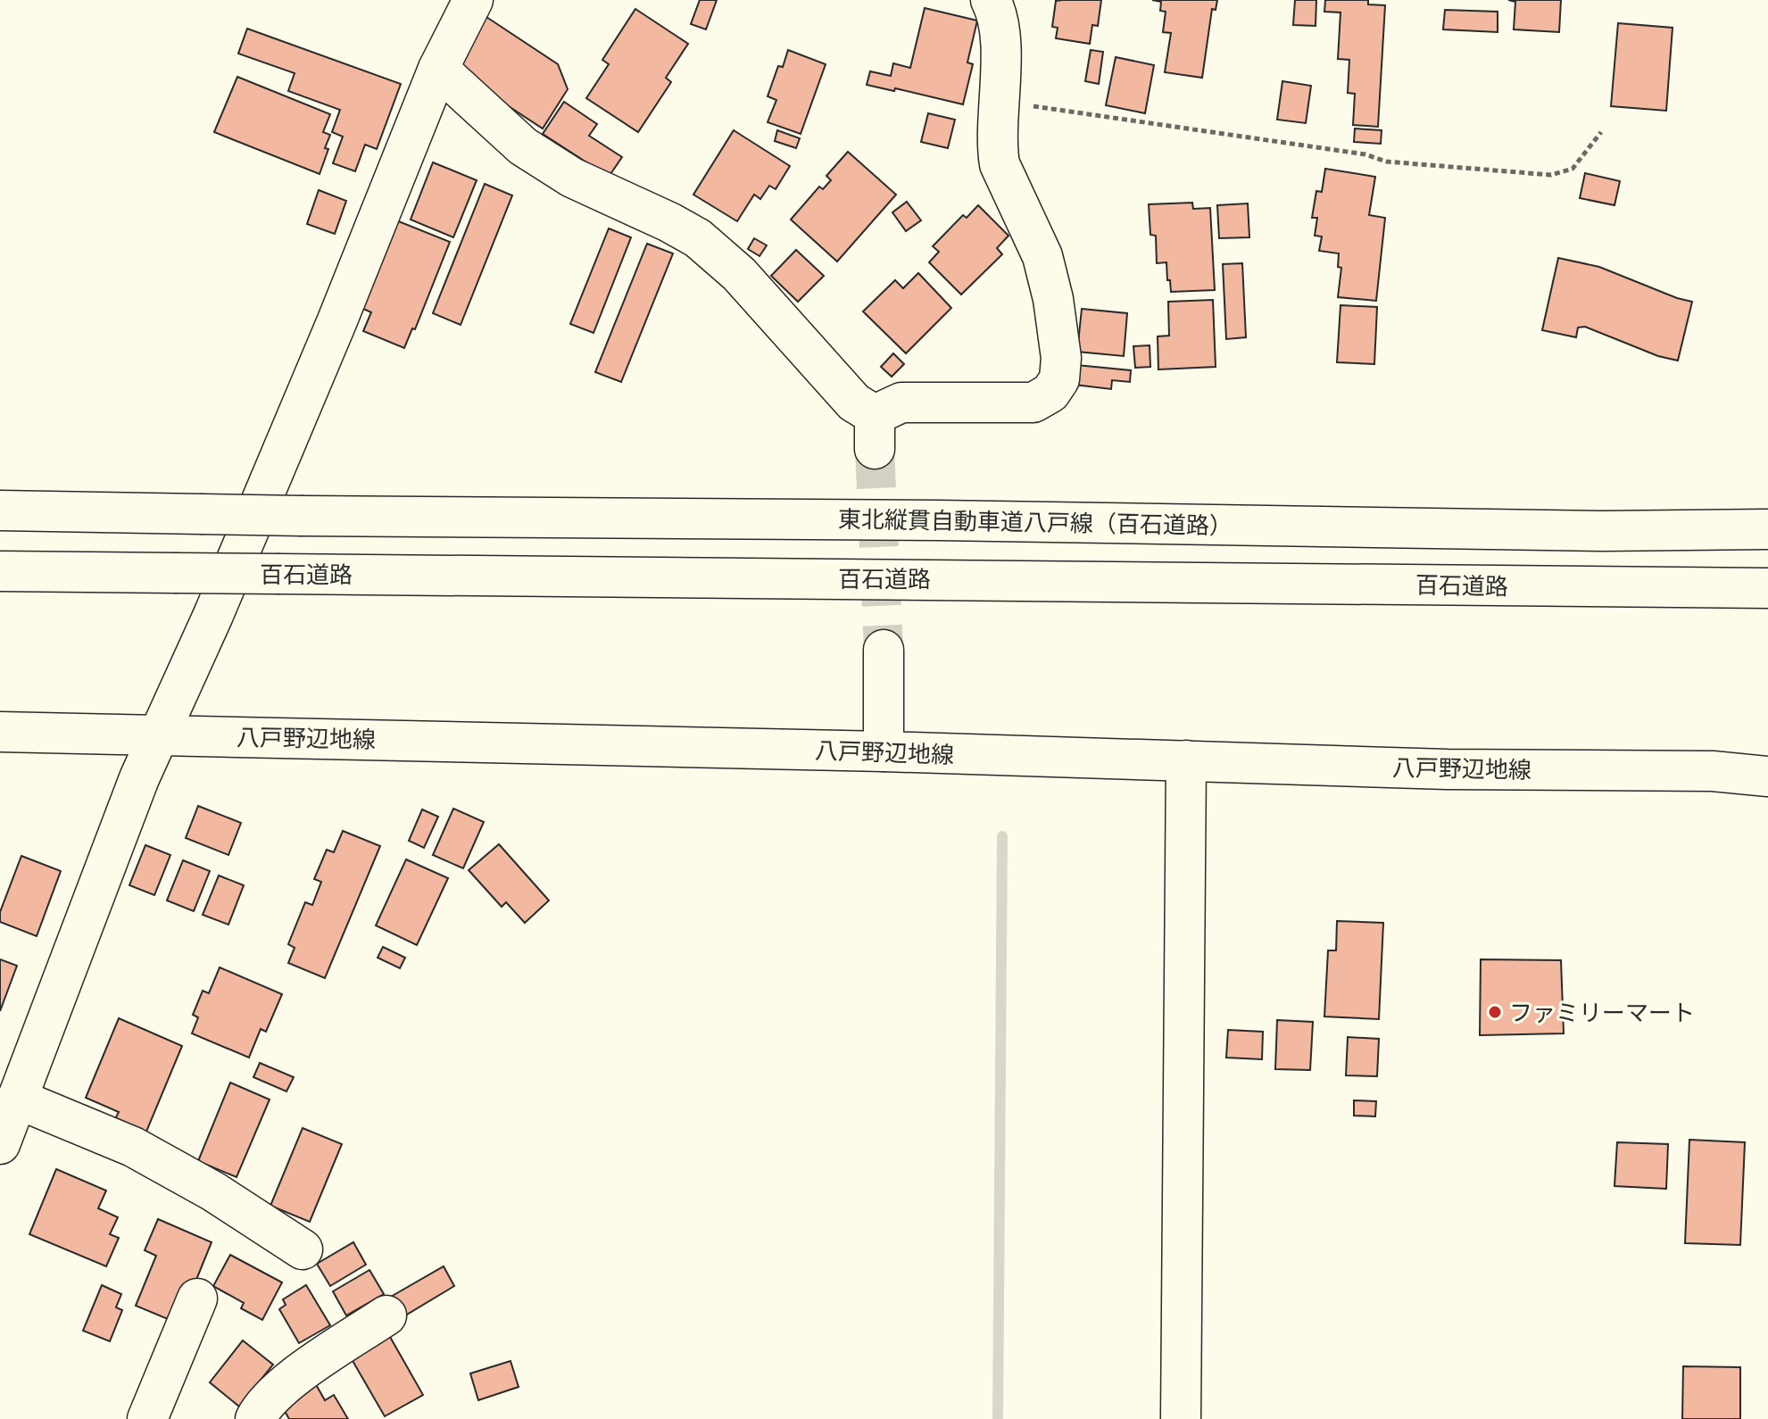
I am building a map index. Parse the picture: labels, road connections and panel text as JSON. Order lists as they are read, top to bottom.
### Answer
{
  "streets": {
    "main road": ["東北縦貫自動車道八戸線（百石道路）", "百石道路", "八戸野辺地線"]
  },
  "places": ["ファミリーマート"]
}
